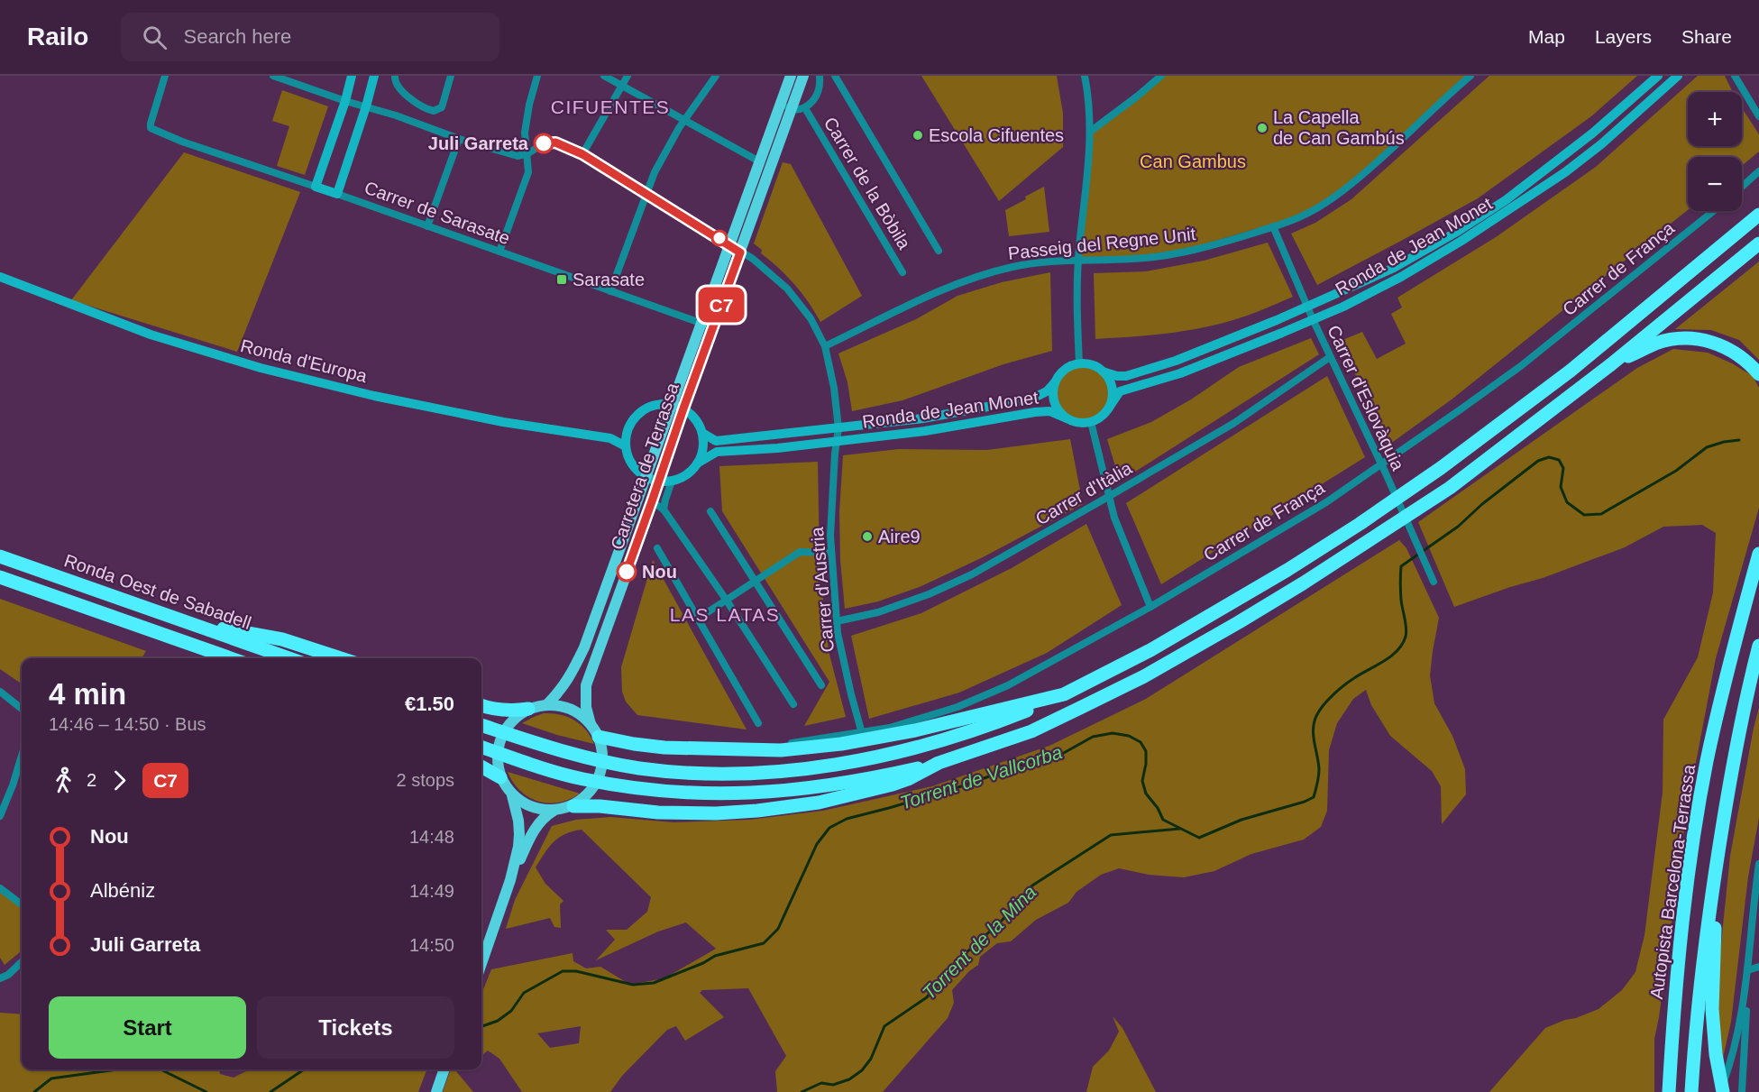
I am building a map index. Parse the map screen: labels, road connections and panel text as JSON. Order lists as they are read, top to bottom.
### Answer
{
  "streets": {
    "highway": ["Ronda Oest de Sabadell", "Autopista Barcelona-Terrassa"],
    "main road": ["Carretera de Terrassa"],
    "street": [
      "Carrer de la Bòbila",
      "Carrer de Sarasate",
      "Passeig del Regne Unit",
      "Ronda de Jean Monet",
      "Carrer de França",
      "Ronda d'Europa",
      "Carrer d'Eslovàquia",
      "Carrer d'Itàlia",
      "Carrer d'Austria"
    ]
  },
  "crossings": [
    ["Carrer de Sarasate", "Carretera de Terrassa"],
    ["Passeig del Regne Unit", "Carrer d'Eslovàquia"],
    ["Ronda de Jean Monet", "Carrer d'Eslovàquia"],
    ["Ronda de Jean Monet", "Carrer d'Austria"],
    ["Carrer de França", "Carrer d'Eslovàquia"],
    ["Carrer de França", "Carrer d'Austria"],
    ["Carrer d'Eslovàquia", "Carrer d'Itàlia"],
    ["Carrer d'Itàlia", "Carrer d'Austria"]
  ],
  "districts": ["CIFUENTES", "LAS LATAS"],
  "water": ["Torrent de Vallcorba", "Torrent de la Mina"],
  "parks": ["Can Gambus"],
  "places": {
    "other": [
      "La Capella de Can Gambús",
      "Escola Cifuentes",
      "Juli Garreta",
      "Aire9",
      "Nou"
    ],
    "transit": ["Sarasate"]
  },
  "lines": ["bus line C7"],
  "page": {
    "header": "Railo",
    "search": "Search here",
    "nav": ["Map", "Layers", "Share"],
    "on_map": "C7",
    "map_buttons": ["+", "−"],
    "heading": ["4 min", "14:46 – 14:50 · Bus", "€1.50"],
    "legs": ["2", "C7", "2 stops"],
    "list": [
      {
        "name": "Nou",
        "value": "14:48"
      },
      {
        "name": "Albéniz",
        "value": "14:49"
      },
      {
        "name": "Juli Garreta",
        "value": "14:50"
      }
    ],
    "buttons": ["Start", "Tickets"]
  }
}
